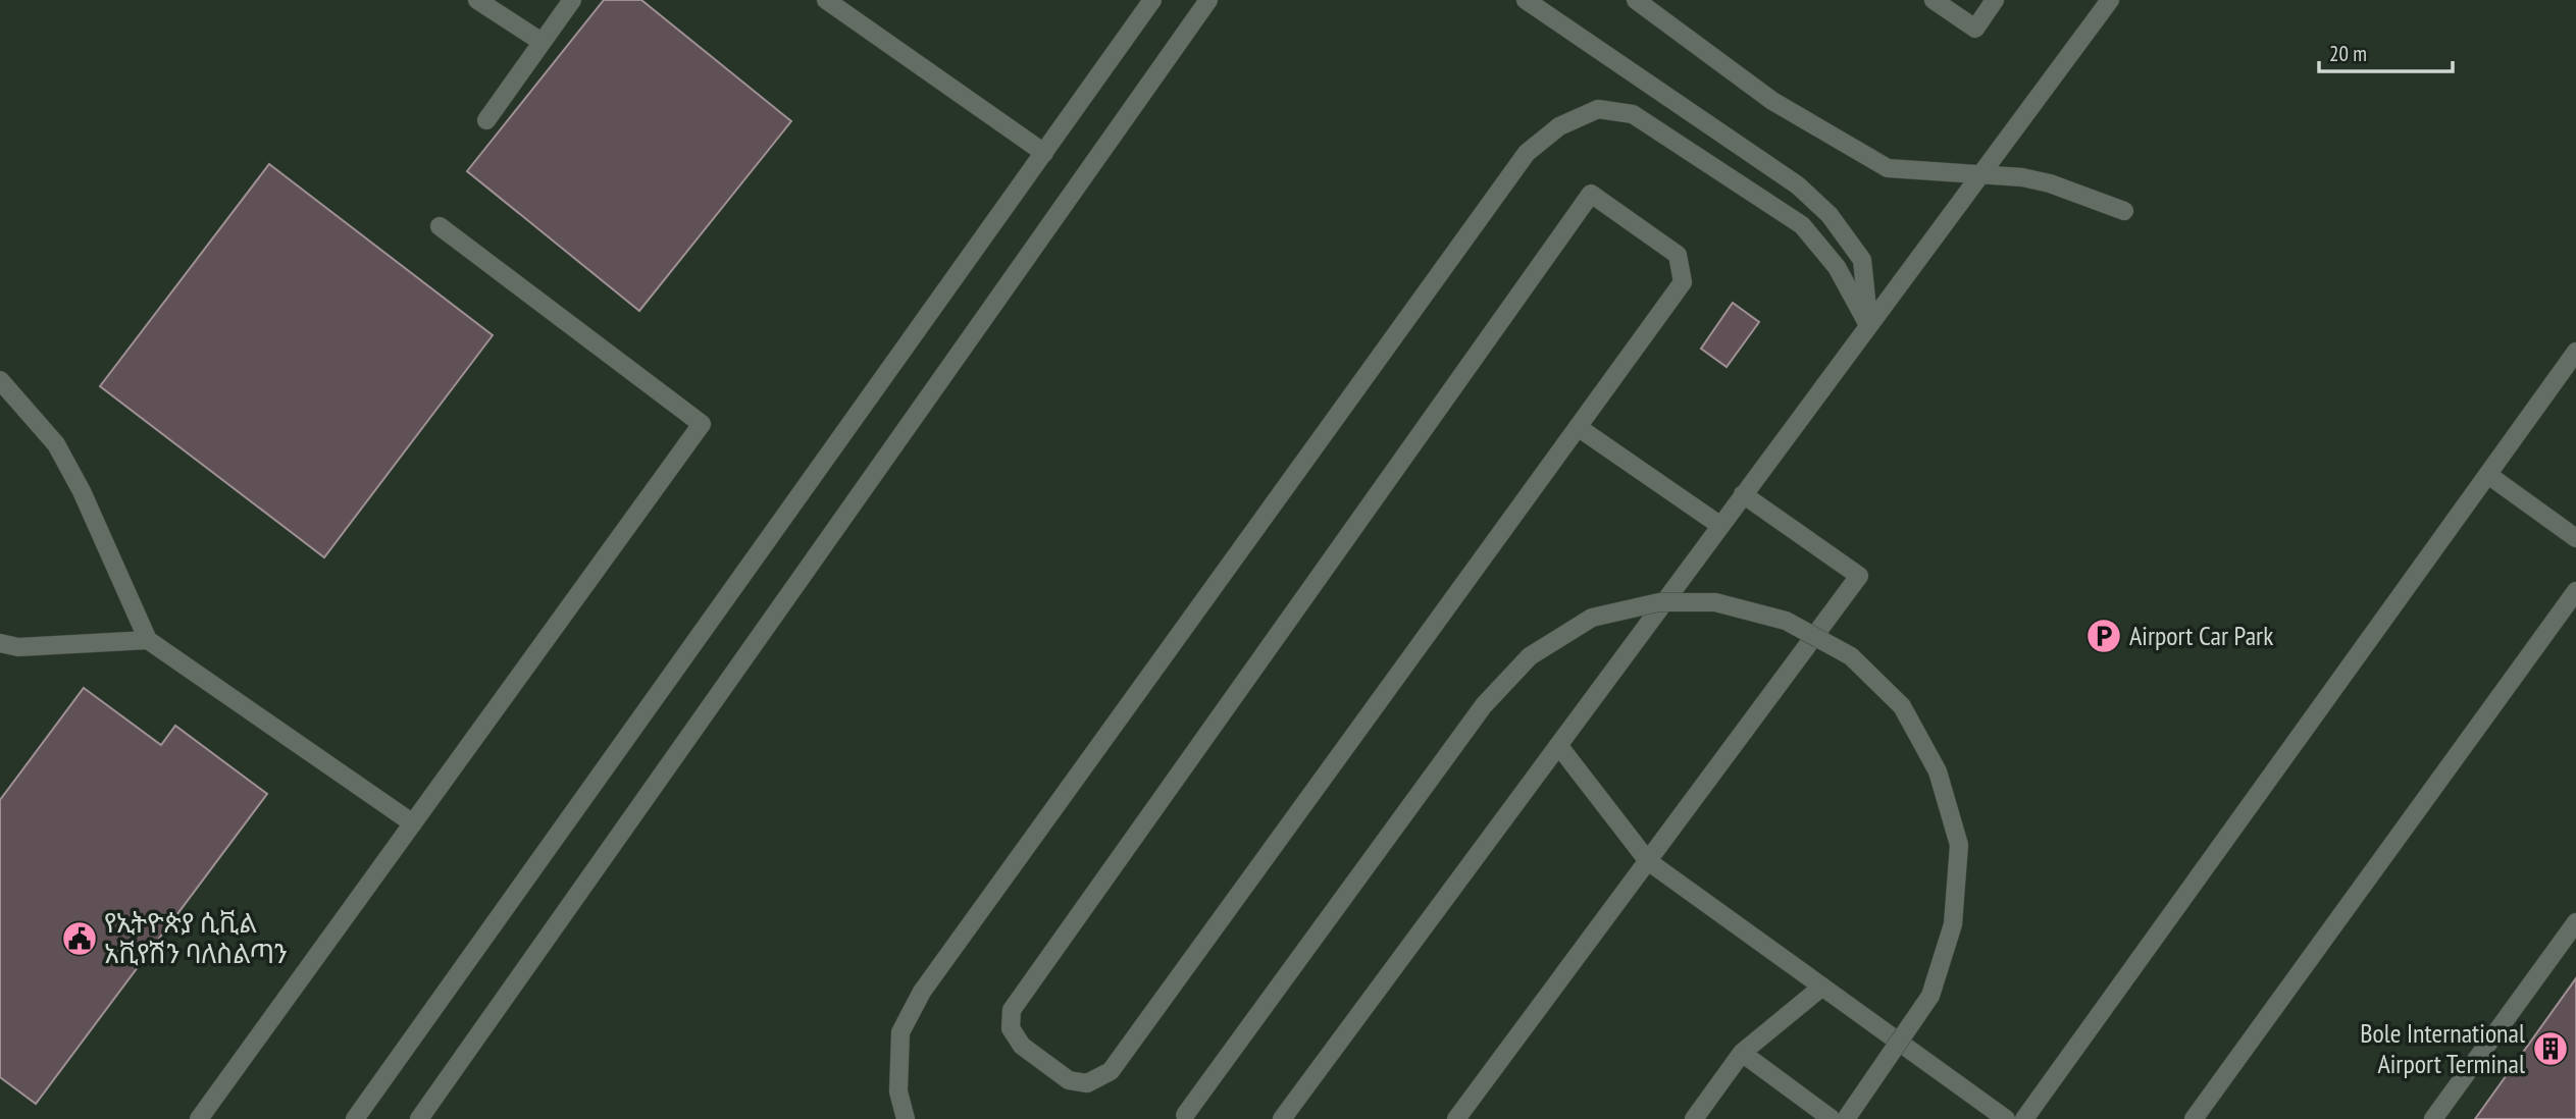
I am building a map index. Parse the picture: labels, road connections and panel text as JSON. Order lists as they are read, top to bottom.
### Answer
{
  "places": {
    "parking": ["Airport Car Park"],
    "public building": ["የኢትዮጵያ ሲቪል አቪየሽን ባለስልጣን"],
    "building": ["Bole International Airport Terminal"]
  },
  "scale_bar": "20 m"
}
